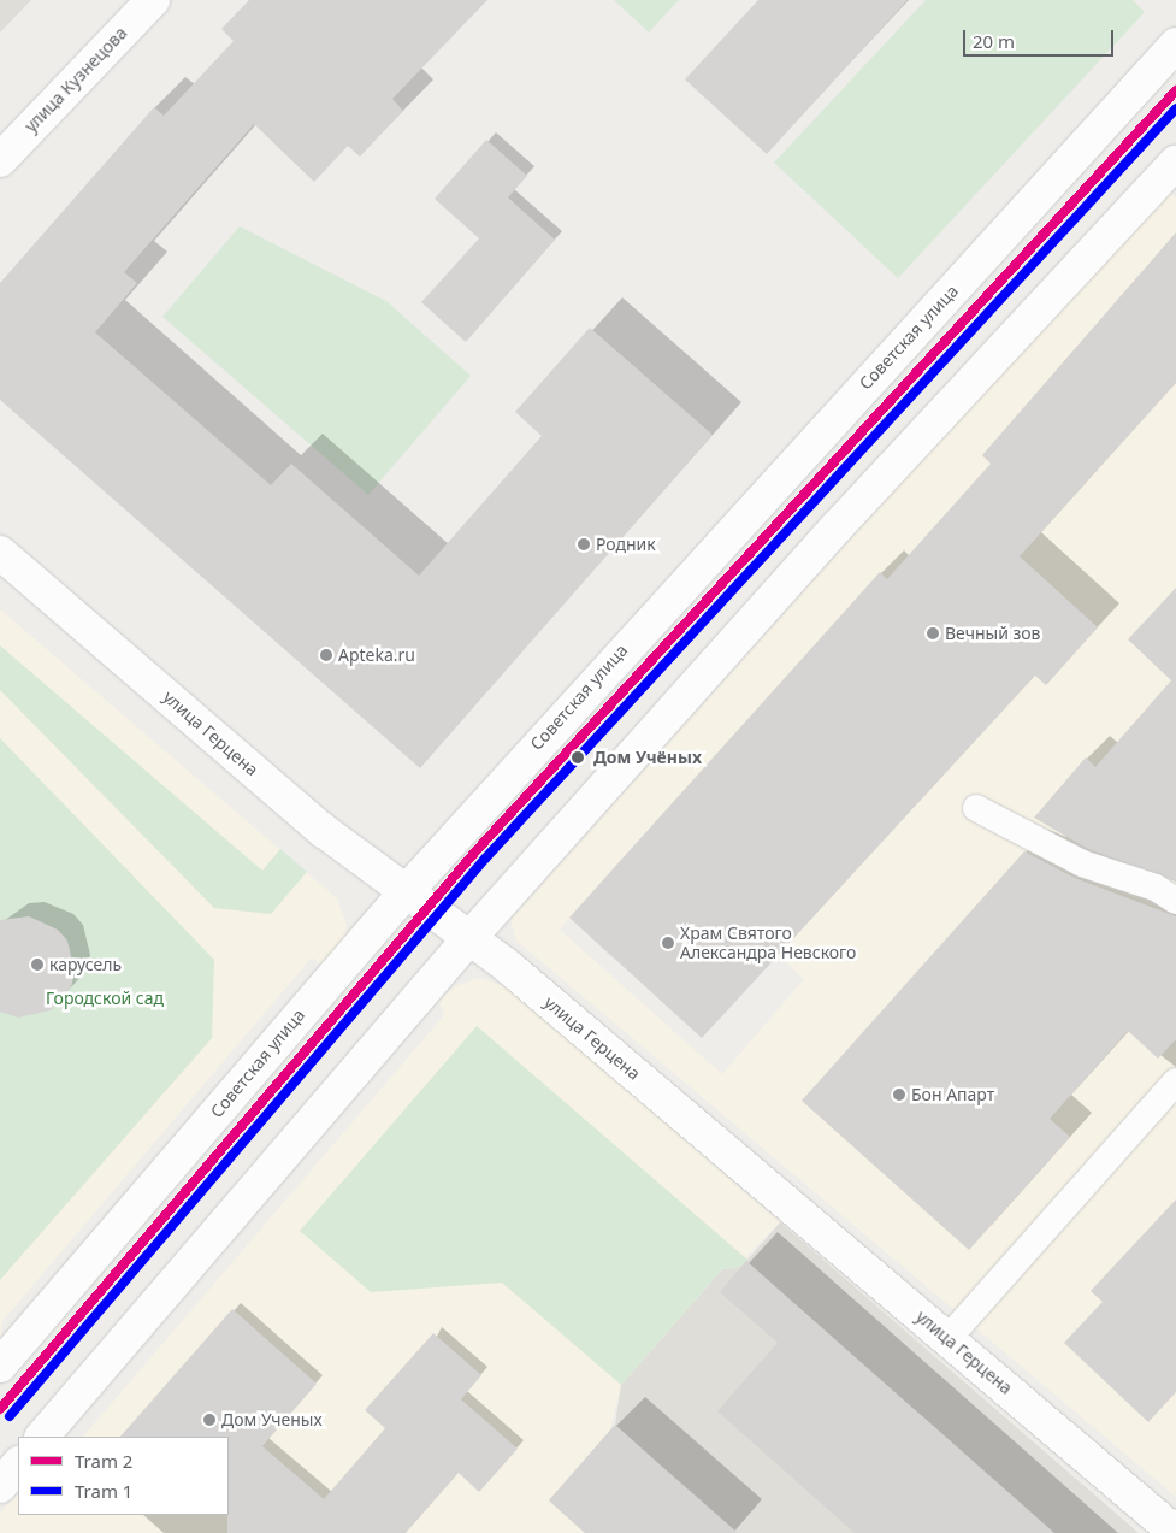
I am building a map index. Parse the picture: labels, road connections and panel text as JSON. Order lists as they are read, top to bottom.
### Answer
{
  "streets": {
    "street": ["улица Кузнецова", "Советская улица", "улица Герцена"]
  },
  "crossings": [
    ["Советская улица", "улица Герцена"]
  ],
  "parks": ["Городской сад"],
  "places": [
    "Родник",
    "Вечный зов",
    "Apteka.ru",
    "Дом Учёных",
    "Храм Святого Александра Невского",
    "карусель",
    "Бон Апарт",
    "Дом Ученых"
  ],
  "lines": ["tram line 2", "tram line 1"],
  "legend": ["Tram 2", "Tram 1"],
  "scale_bar": "20 m"
}
